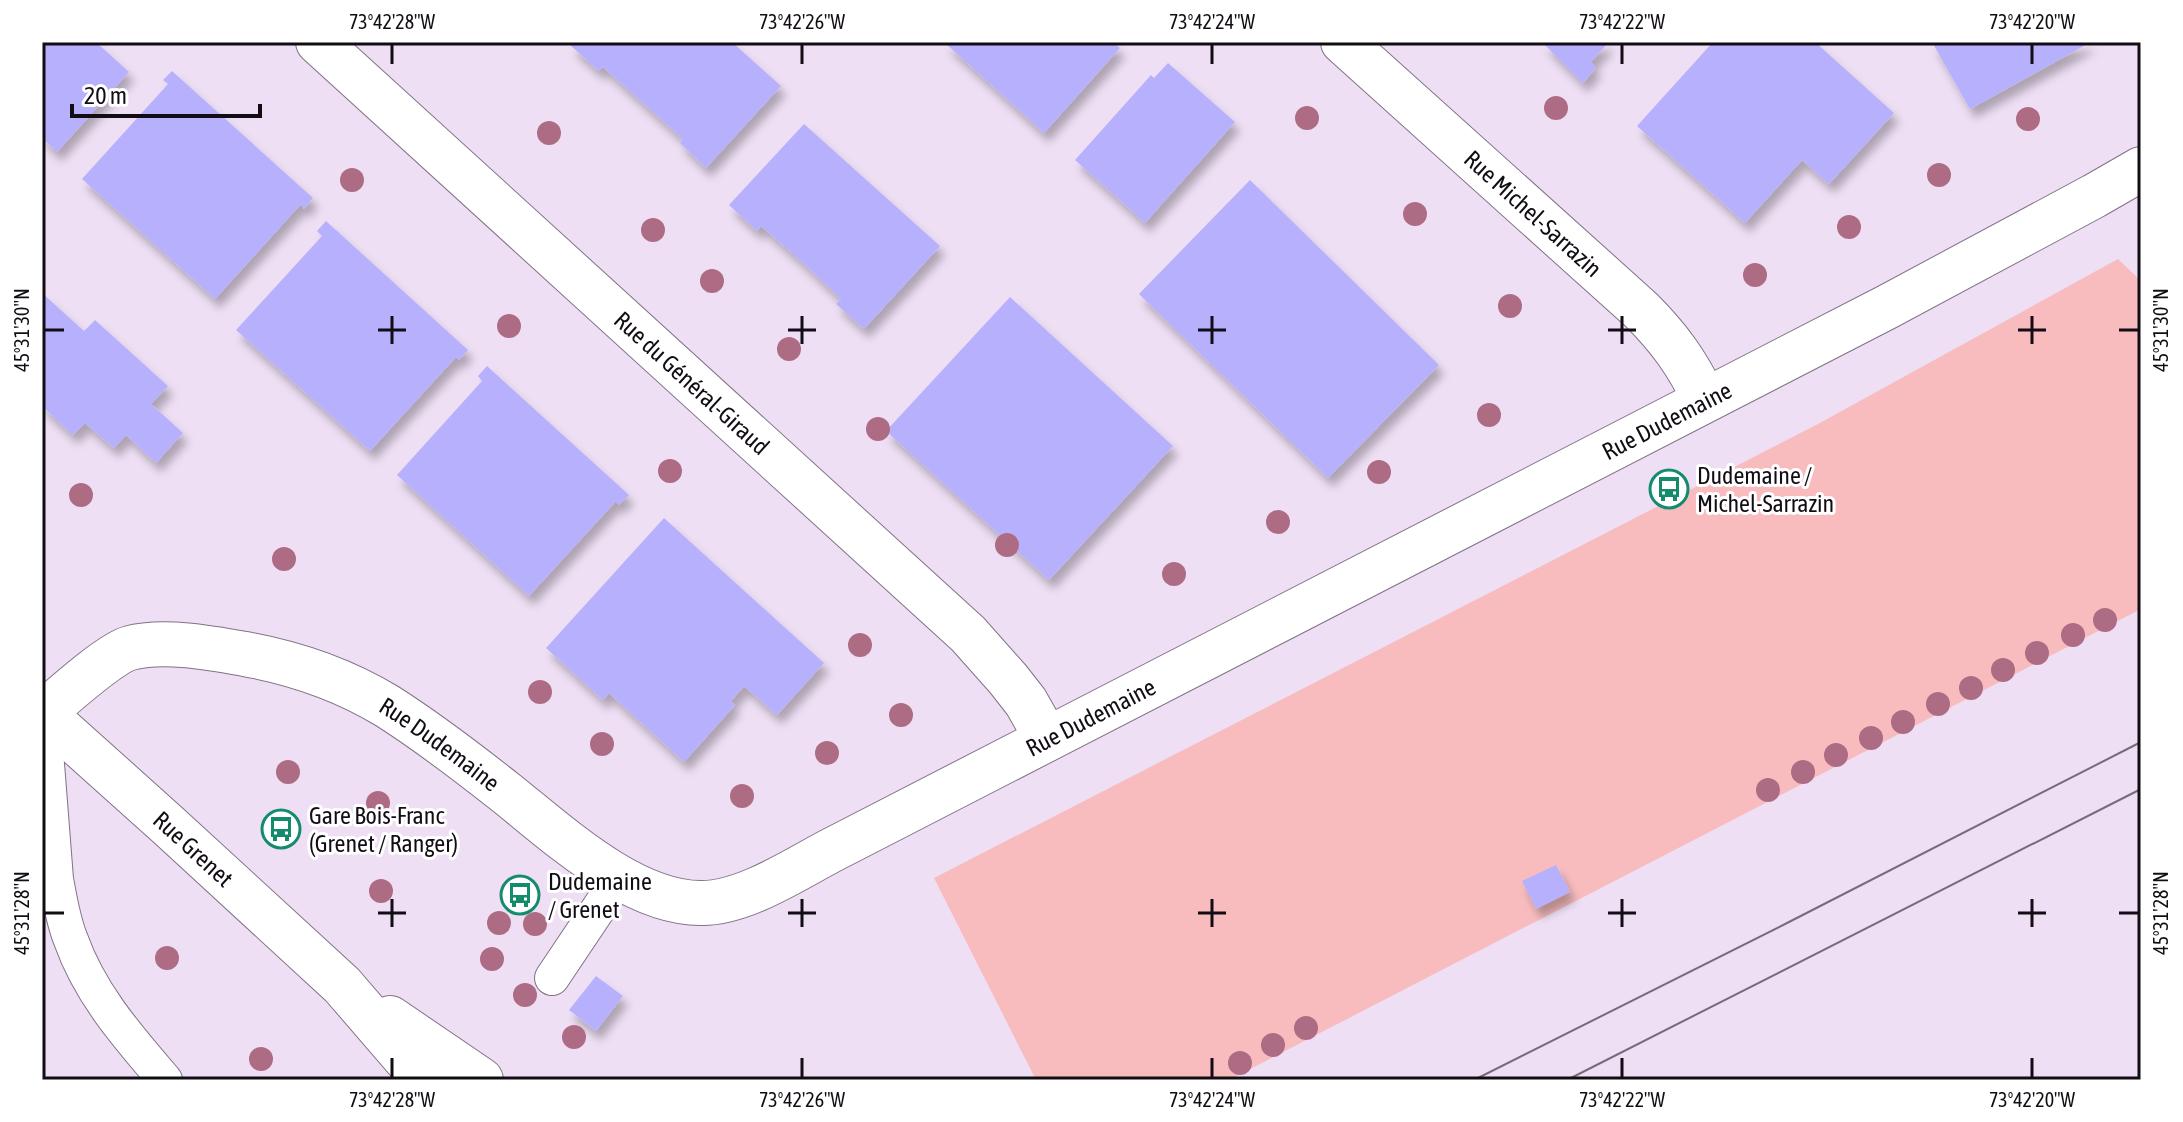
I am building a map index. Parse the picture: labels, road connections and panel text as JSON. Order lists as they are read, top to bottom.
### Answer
{
  "streets": {
    "street": [
      "Rue Michel-Sarrazin",
      "Rue du Général-Giraud",
      "Rue Dudemaine",
      "Rue Grenet"
    ]
  },
  "crossings": [
    ["Rue Michel-Sarrazin", "Rue Dudemaine"],
    ["Rue du Général-Giraud", "Rue Dudemaine"],
    ["Rue Dudemaine", "Rue Grenet"]
  ],
  "places": {
    "bus stop": ["Dudemaine / Michel-Sarrazin", "Gare Bois-Franc (Grenet / Ranger)", "Dudemaine / Grenet"]
  },
  "scale_bar": "20 m",
  "coordinates": [
    "73°42'28\"W",
    "73°42'26\"W",
    "73°42'24\"W",
    "73°42'22\"W",
    "73°42'20\"W",
    "45°31'30\"N",
    "45°31'28\"N"
  ]
}
